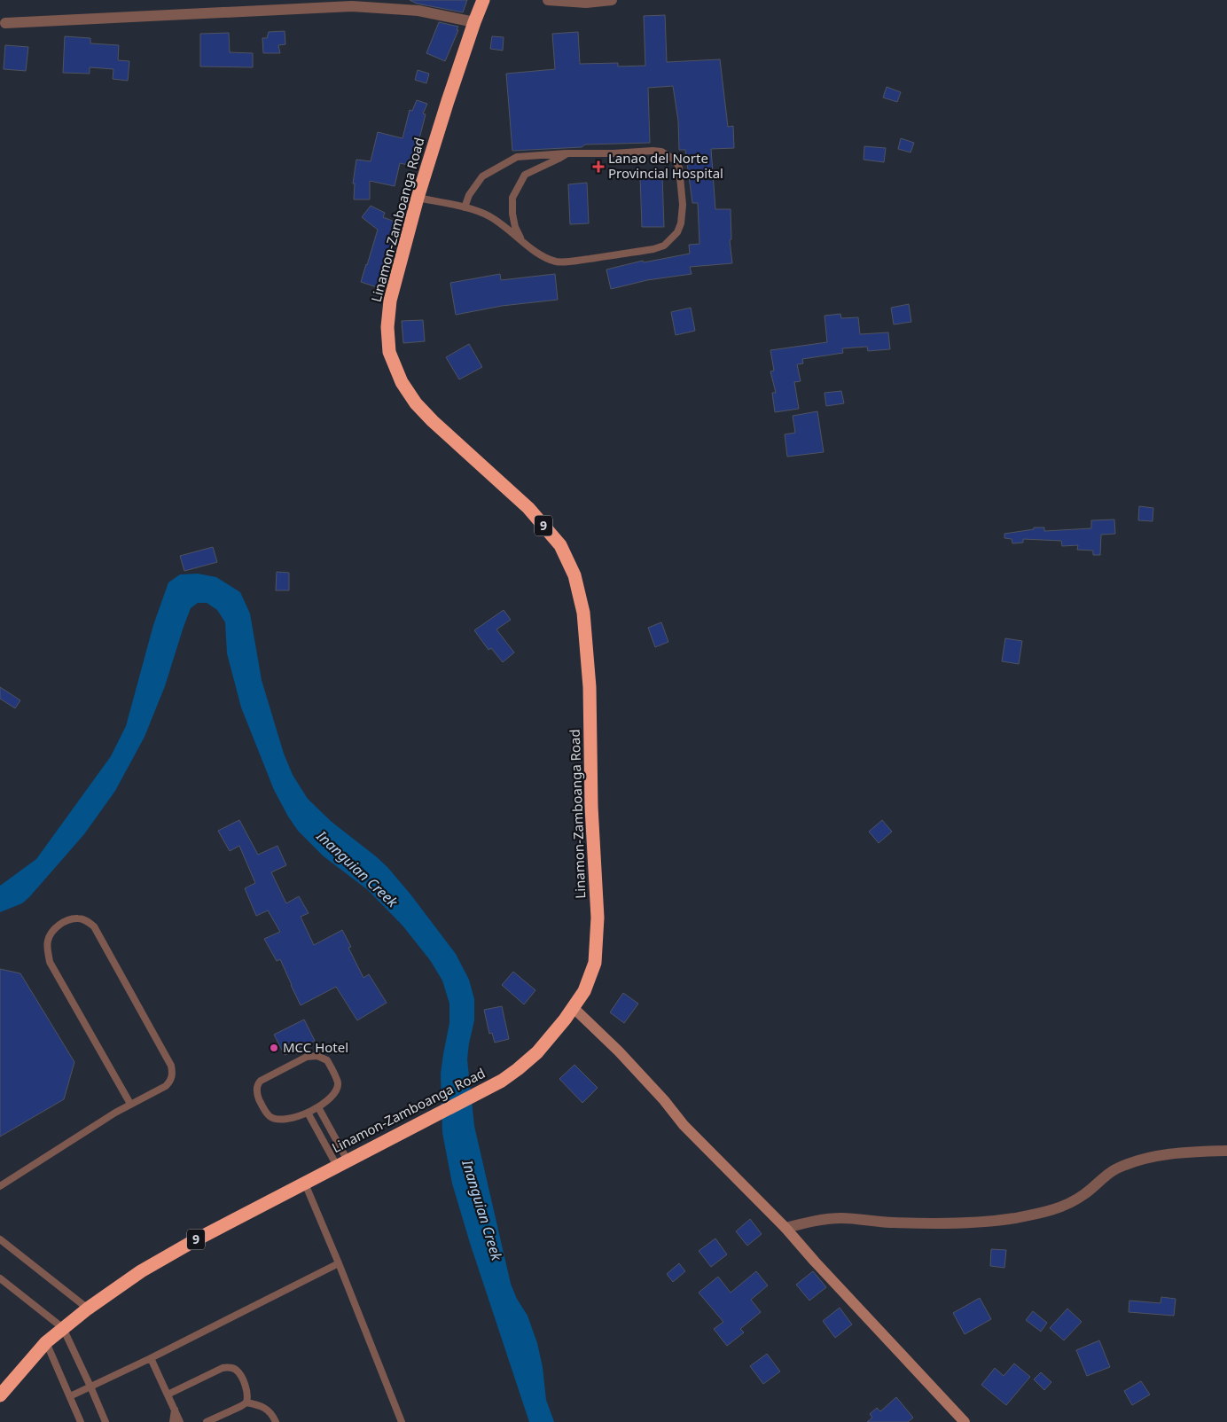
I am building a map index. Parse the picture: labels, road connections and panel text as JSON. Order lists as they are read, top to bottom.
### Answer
{
  "streets": {
    "highway": ["Linamon-Zamboanga Road", "9"]
  },
  "water": ["Inanguian Creek"],
  "places": {
    "health": ["Lanao del Norte Provincial Hospital"],
    "other": ["MCC Hotel"]
  }
}
